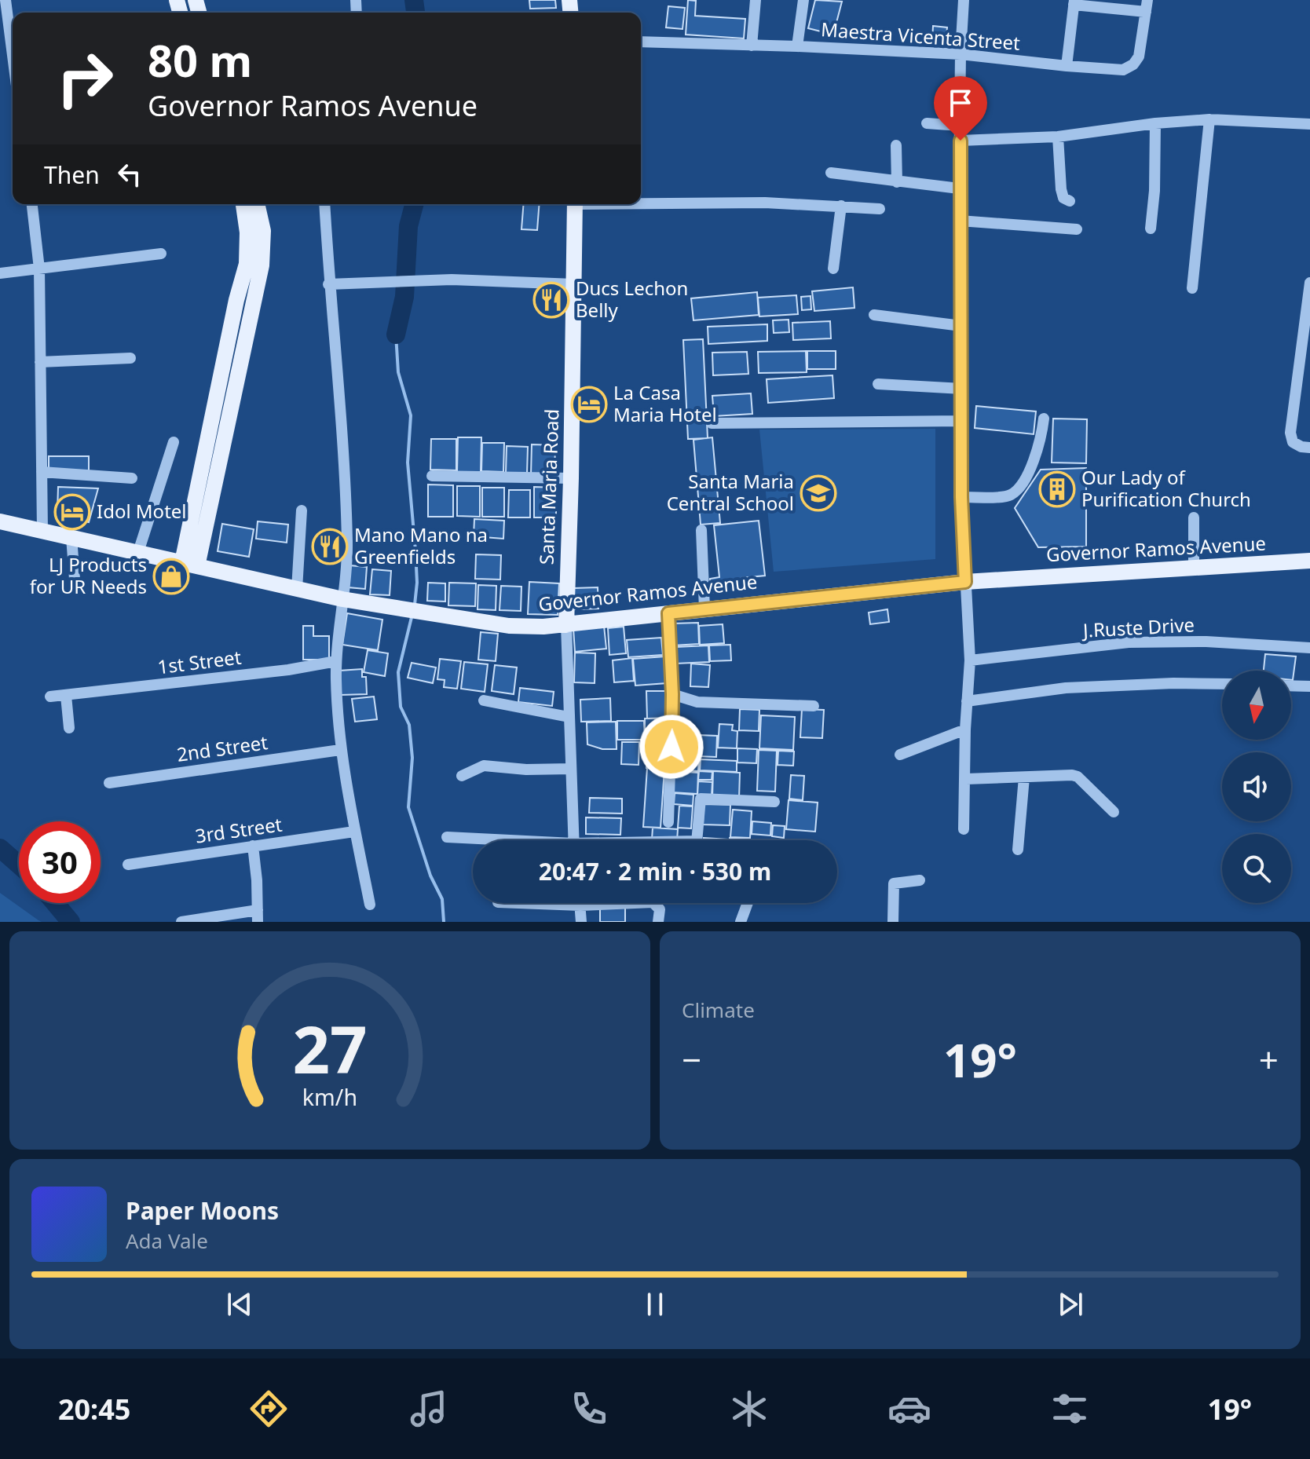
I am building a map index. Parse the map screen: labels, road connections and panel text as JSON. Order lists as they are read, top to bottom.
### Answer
{
  "streets": {
    "main road": ["Santa Maria Road", "Governor Ramos Avenue"],
    "street": [
      "Maestra Vicenta Street",
      "J.Ruste Drive",
      "1st Street",
      "2nd Street",
      "3rd Street"
    ]
  },
  "crossings": [
    ["Santa Maria Road", "Governor Ramos Avenue"]
  ],
  "places": {
    "restaurant": ["Ducs Lechon Belly", "Mano Mano na Greenfields"],
    "hotel": ["La Casa Maria Hotel", "Idol Motel"],
    "building": ["Our Lady of Purification Church"],
    "school or university": ["Santa Maria Central School"],
    "shop": ["LJ Products for UR Needs"]
  },
  "north": "bottom",
  "page": {
    "turn": ["80 m", "Governor Ramos Avenue"],
    "then": "Then",
    "limit": "30",
    "trip": "20:47 · 2 min · 530 m",
    "tile": "Climate",
    "heat": ["−", "19°", "+"],
    "song": ["Paper Moons", "Ada Vale"],
    "tabs": ["20:45", "19°"],
    "gauge": ["27", "km/h"]
  }
}
